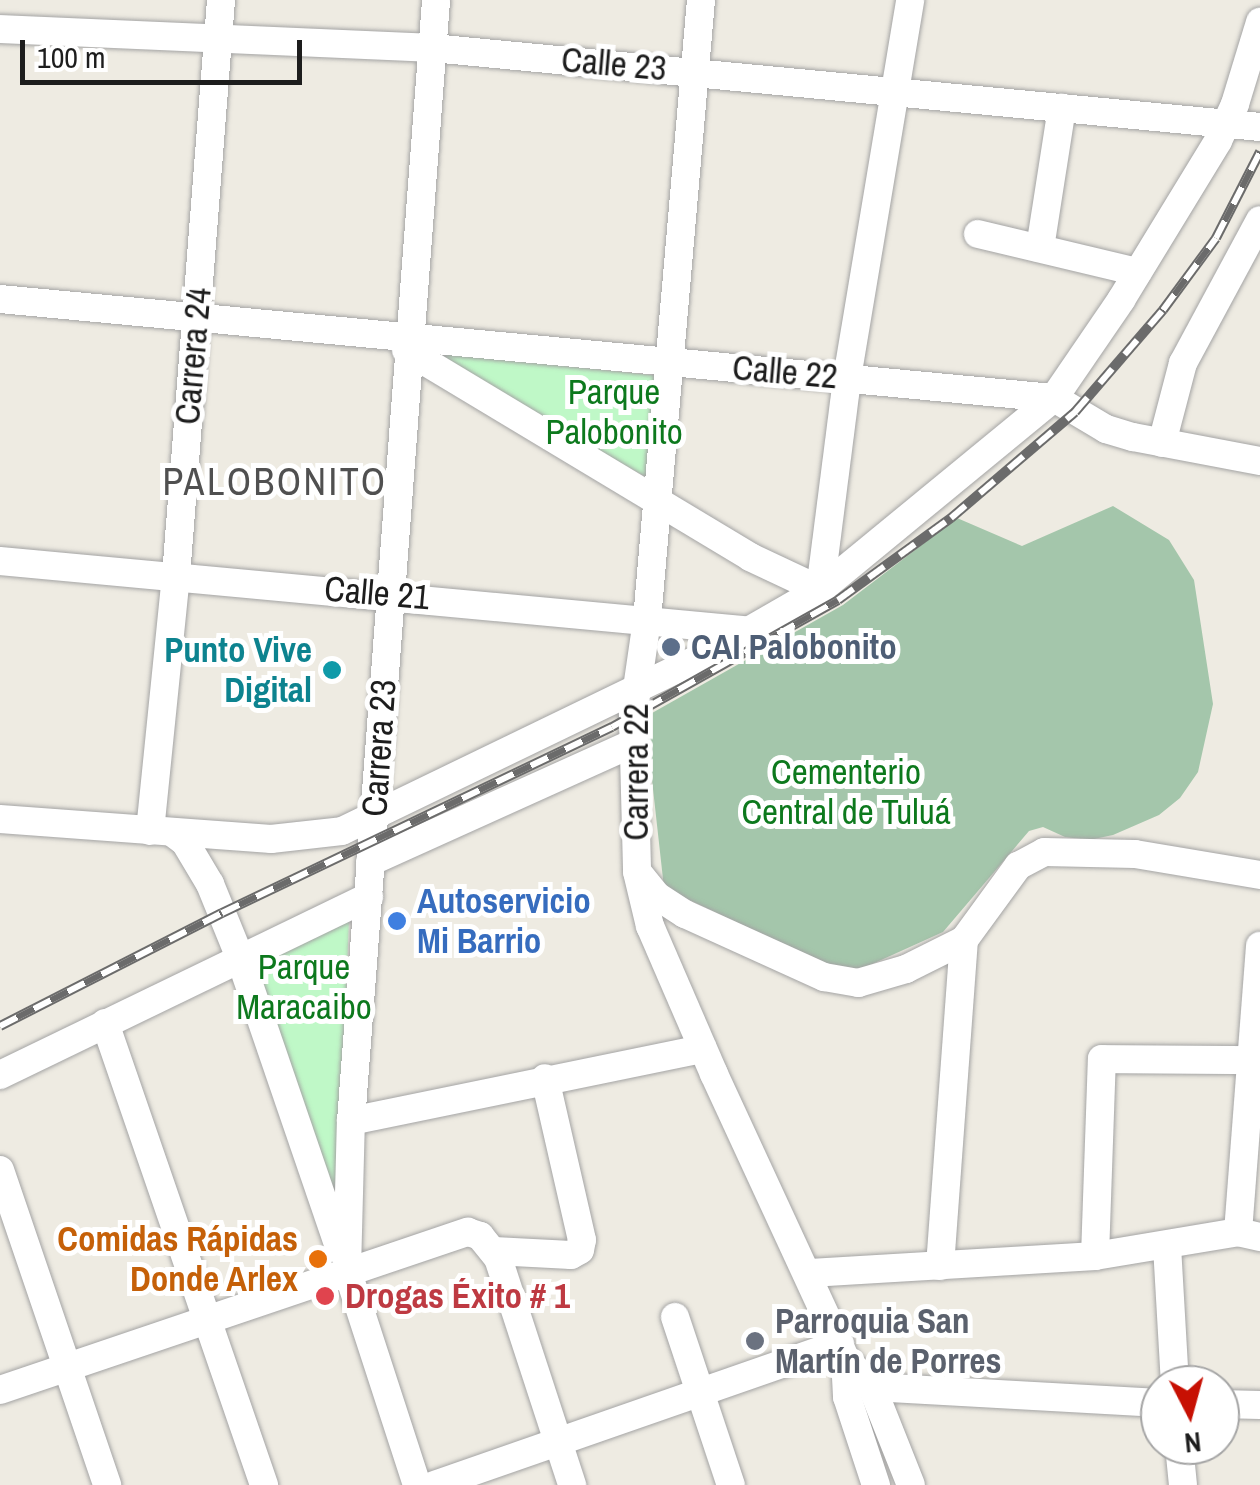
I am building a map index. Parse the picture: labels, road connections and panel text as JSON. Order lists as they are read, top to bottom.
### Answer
{
  "streets": {
    "street": [
      "Calle 23",
      "Carrera 24",
      "Calle 22",
      "Calle 21",
      "Carrera 23",
      "Carrera 22"
    ]
  },
  "crossings": [
    ["Calle 23", "Carrera 24"],
    ["Calle 23", "Carrera 23"],
    ["Calle 23", "Carrera 22"],
    ["Carrera 24", "Calle 22"],
    ["Carrera 24", "Calle 21"],
    ["Calle 22", "Carrera 23"],
    ["Calle 22", "Carrera 22"],
    ["Calle 21", "Carrera 23"],
    ["Calle 21", "Carrera 22"]
  ],
  "districts": ["PALOBONITO"],
  "parks": ["Parque Palobonito", "Cementerio Central de Tuluá", "Parque Maracaibo"],
  "places": [
    "CAI Palobonito",
    "Punto Vive Digital",
    "Autoservicio Mi Barrio",
    "Comidas Rápidas Donde Arlex",
    "Drogas Éxito # 1",
    "Parroquia San Martín de Porres"
  ],
  "scale_bar": "100 m",
  "north": "bottom"
}
